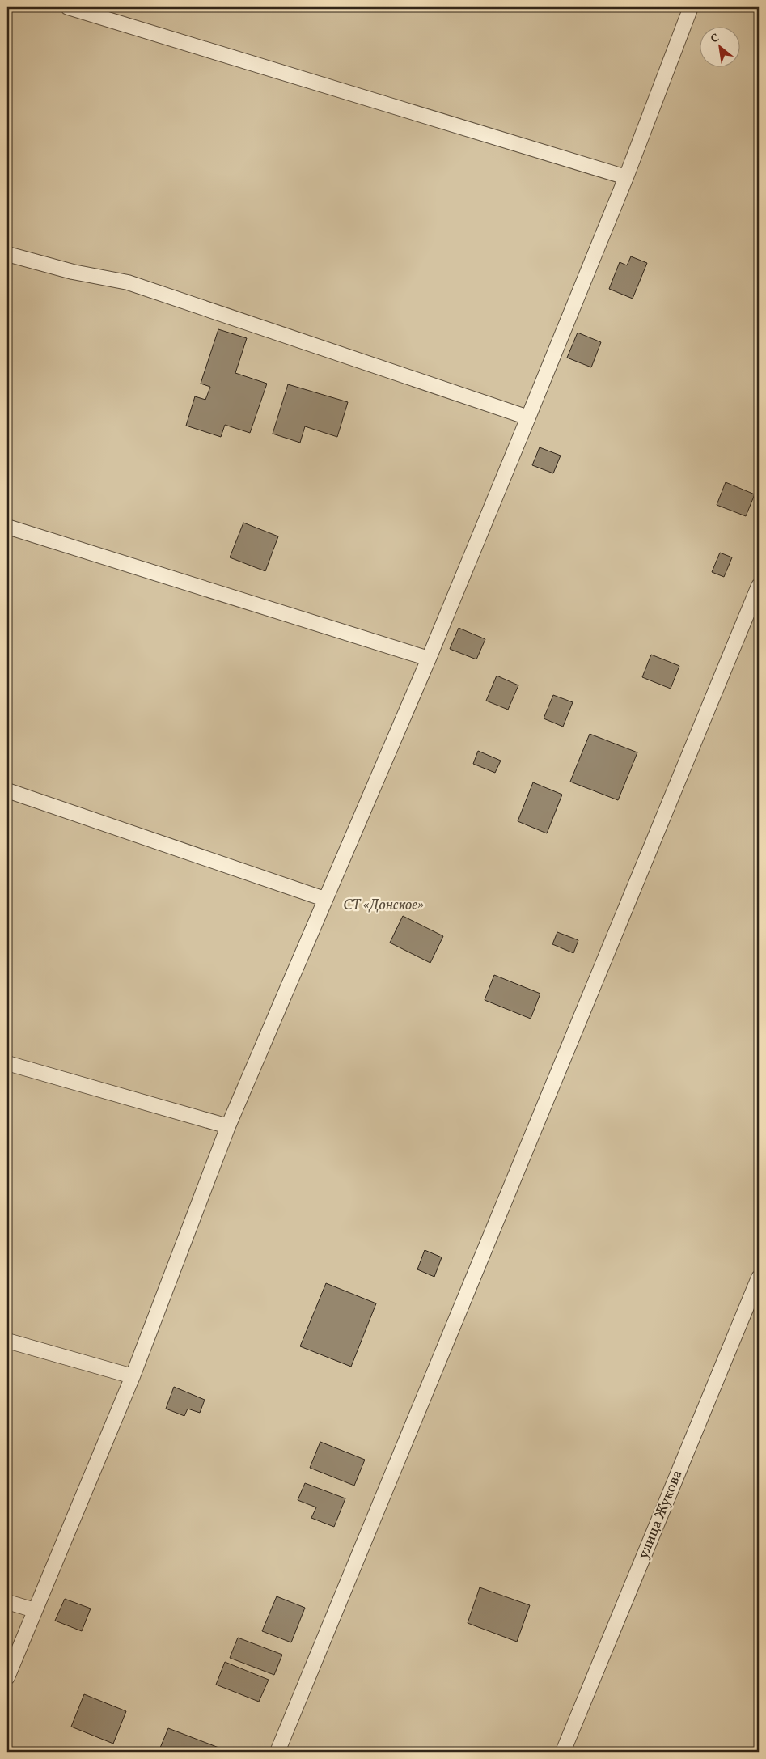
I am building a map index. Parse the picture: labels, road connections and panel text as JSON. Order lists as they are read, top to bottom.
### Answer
{
  "streets": {
    "lane": ["улица Жукова"]
  },
  "parks": ["СТ «Донское»"],
  "north": "top left"
}
